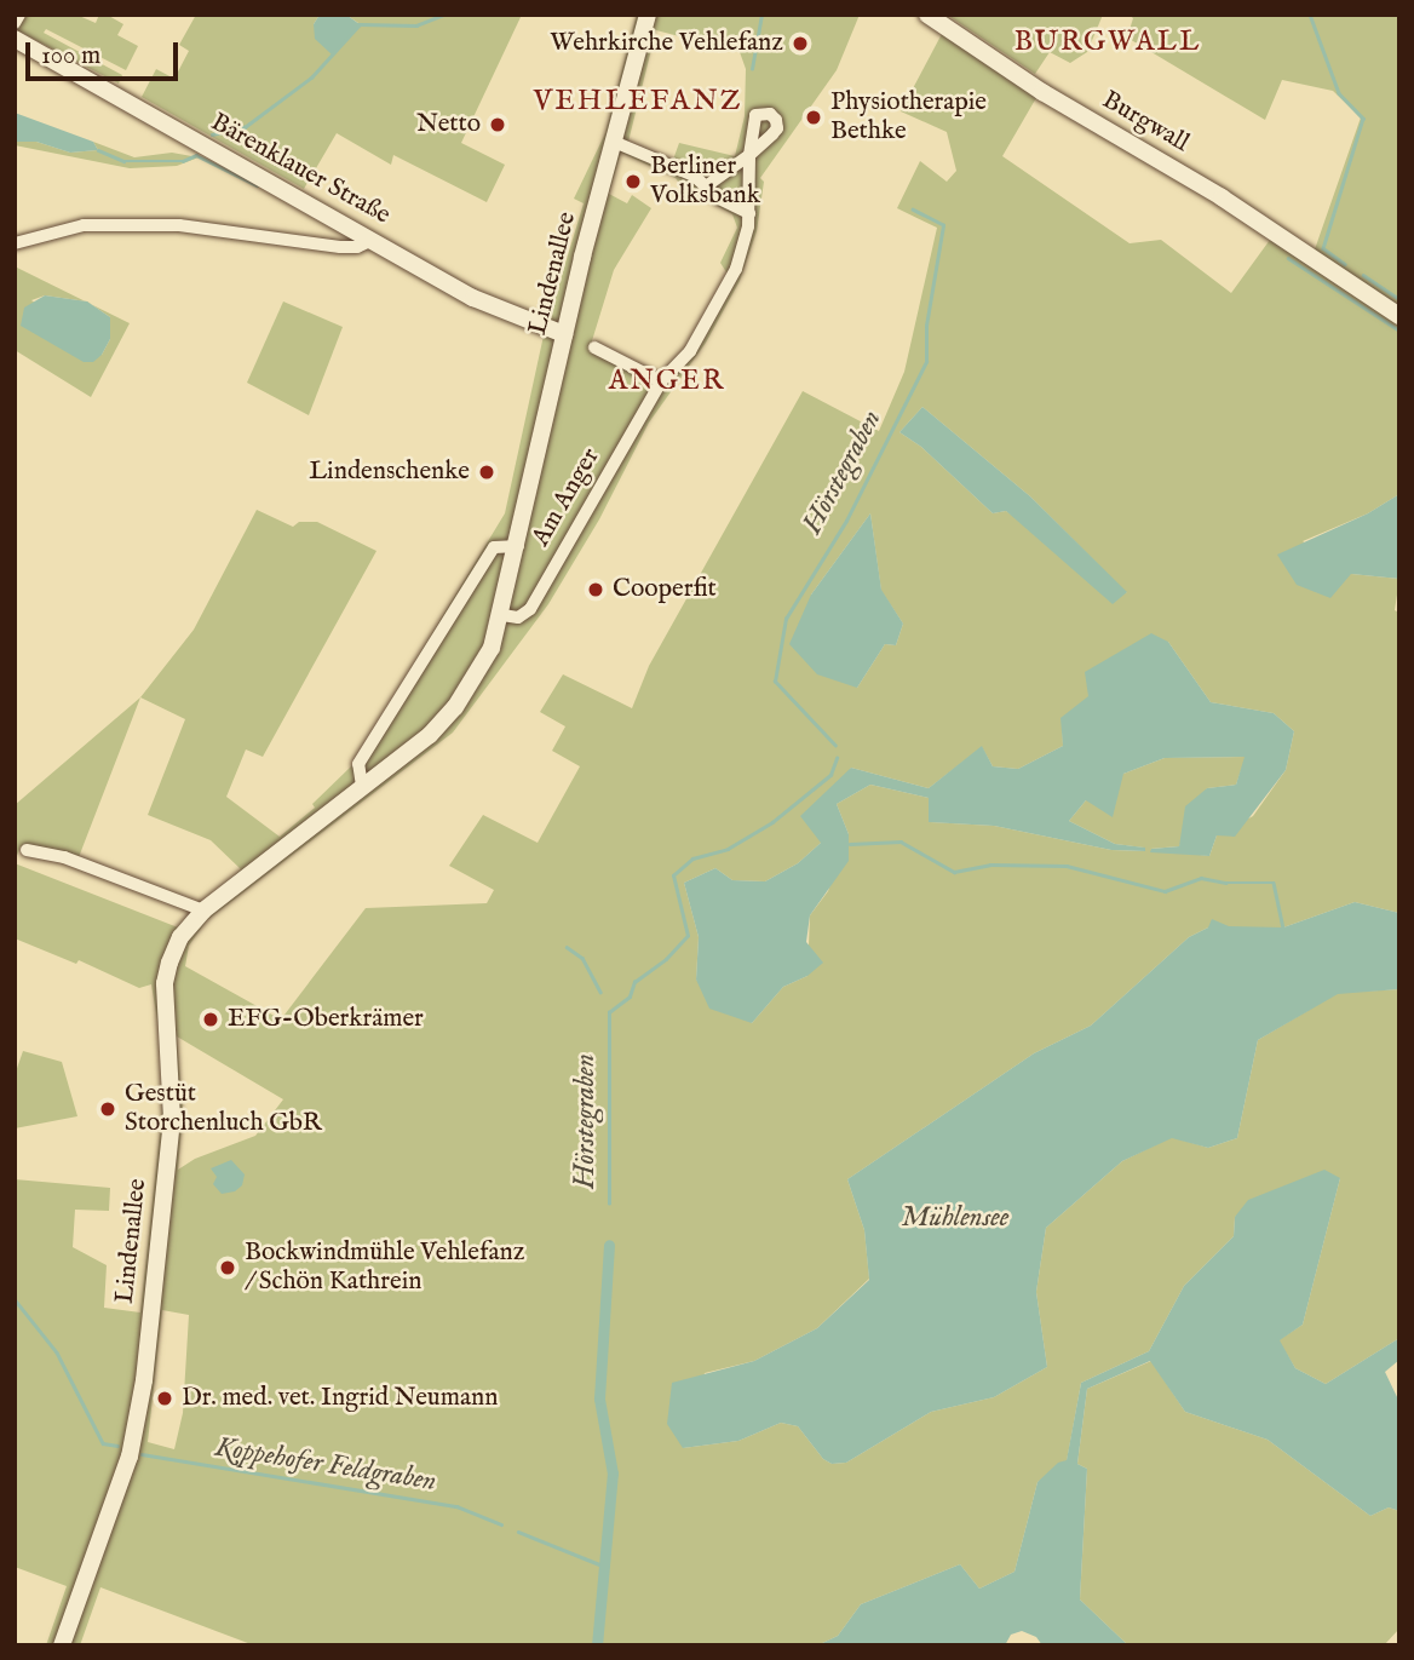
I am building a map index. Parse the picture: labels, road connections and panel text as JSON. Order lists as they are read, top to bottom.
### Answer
{
  "streets": {
    "main road": ["Burgwall", "Bärenklauer Straße", "Lindenallee"],
    "street": ["Am Anger"]
  },
  "crossings": [
    ["Bärenklauer Straße", "Lindenallee"],
    ["Lindenallee", "Am Anger"]
  ],
  "districts": ["BURGWALL", "VEHLEFANZ", "ANGER"],
  "water": ["Hörstegraben", "Mühlensee", "Koppehofer Feldgraben"],
  "places": [
    "Wehrkirche Vehlefanz",
    "Physiotherapie Bethke",
    "Netto",
    "Berliner Volksbank",
    "Lindenschenke",
    "Cooperfit",
    "EFG-Oberkrämer",
    "Gestüt Storchenluch GbR",
    "Bockwindmühle Vehlefanz / Schön Kathrein",
    "Dr. med. vet. Ingrid Neumann"
  ],
  "scale_bar": "100 m"
}
